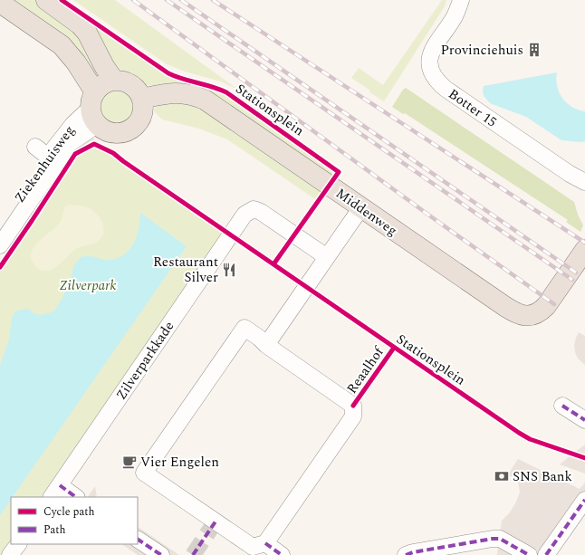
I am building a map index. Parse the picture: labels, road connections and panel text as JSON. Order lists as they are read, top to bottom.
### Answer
{
  "streets": {
    "main road": ["Middenweg"],
    "street": [
      "Botter 15",
      "Ziekenhuisweg",
      "Zilverparkkade",
      "Reaalhof"
    ],
    "cycle path": ["Stationsplein"]
  },
  "crossings": [
    ["Ziekenhuisweg", "Middenweg"]
  ],
  "parks": ["Zilverpark"],
  "places": {
    "building": ["Provinciehuis"],
    "restaurant": ["Restaurant Silver"],
    "cafe": ["Vier Engelen"],
    "bank": ["SNS Bank"]
  },
  "legend": ["Cycle path", "Path"]
}
